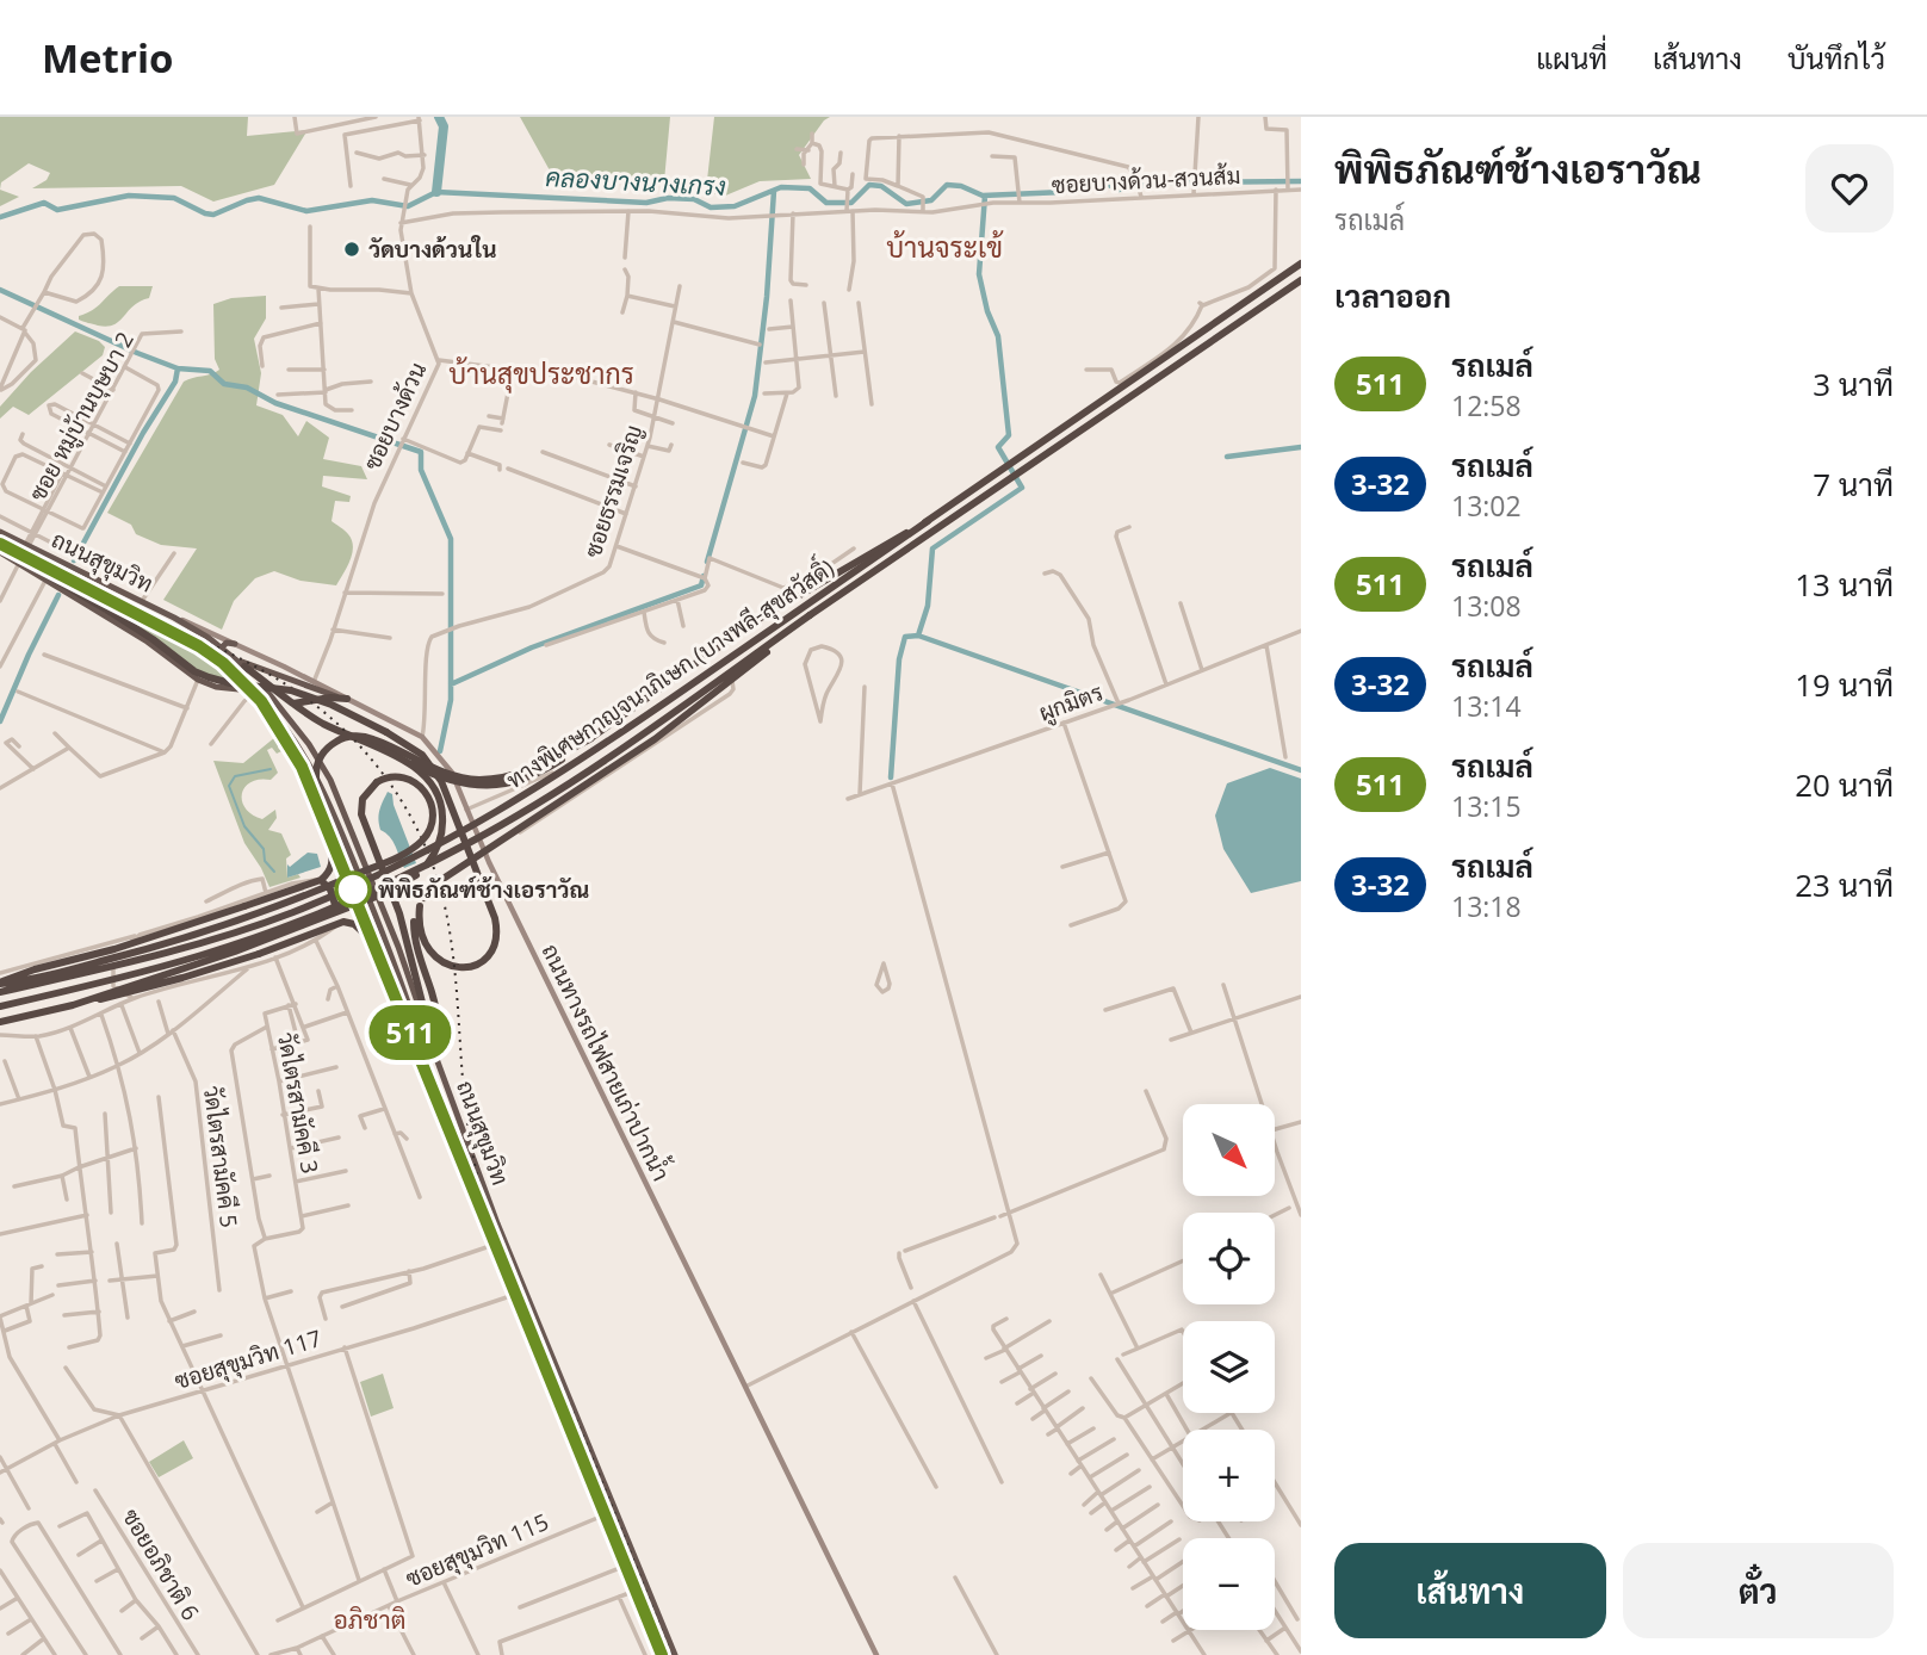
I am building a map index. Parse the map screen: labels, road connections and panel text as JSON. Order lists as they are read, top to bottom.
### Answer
{
  "streets": {
    "highway": ["ถนนสุขุมวิท", "ทางพิเศษกาญจนาภิเษก (บางพลี-สุขสวัสดิ์)"],
    "main road": ["ถนนทางรถไฟสายเก่าปากน้ำ"],
    "street": [
      "ซอยบางด้วน-สวนส้ม",
      "ซอย หมู่บ้านบุษบา 2",
      "ซอยบางด้วน",
      "ซอยธรรมเจริญ",
      "ผูกมิตร",
      "วัดไตรสามัคคี 3",
      "วัดไตรสามัคคี 5",
      "ซอยสุขุมวิท 117",
      "ซอยสุขุมวิท 115",
      "ซอยอภิชาติ 6"
    ]
  },
  "crossings": [
    ["ซอย หมู่บ้านบุษบา 2", "ถนนสุขุมวิท"],
    ["ซอยบางด้วน", "ถนนทางรถไฟสายเก่าปากน้ำ"],
    ["ซอยธรรมเจริญ", "ถนนทางรถไฟสายเก่าปากน้ำ"],
    ["ถนนสุขุมวิท", "ถนนทางรถไฟสายเก่าปากน้ำ"],
    ["ถนนสุขุมวิท", "ซอยสุขุมวิท 117"],
    ["ถนนสุขุมวิท", "ซอยสุขุมวิท 115"]
  ],
  "districts": ["บ้านจระเข้", "บ้านสุขประชากร", "อภิชาติ"],
  "water": ["คลองบางนางเกรง"],
  "places": ["วัดบางด้วนใน", "พิพิธภัณฑ์ช้างเอราวัณ"],
  "lines": ["bus line 511"],
  "north": "bottom right",
  "page": {
    "header": "Metrio",
    "nav": ["แผนที่", "เส้นทาง", "บันทึกไว้"],
    "on_map": "511",
    "heading": [
      ["พิพิธภัณฑ์ช้างเอราวัณ", "รถเมล์"],
      "เวลาออก"
    ],
    "list": [
      {
        "mark": "511",
        "name": "รถเมล์",
        "note": "12:58",
        "value": "3 นาที"
      },
      {
        "mark": "3-32",
        "name": "รถเมล์",
        "note": "13:02",
        "value": "7 นาที"
      },
      {
        "mark": "511",
        "name": "รถเมล์",
        "note": "13:08",
        "value": "13 นาที"
      },
      {
        "mark": "3-32",
        "name": "รถเมล์",
        "note": "13:14",
        "value": "19 นาที"
      },
      {
        "mark": "511",
        "name": "รถเมล์",
        "note": "13:15",
        "value": "20 นาที"
      },
      {
        "mark": "3-32",
        "name": "รถเมล์",
        "note": "13:18",
        "value": "23 นาที"
      }
    ],
    "map_buttons": ["+", "−"],
    "buttons": ["เส้นทาง", "ตั๋ว"]
  }
}
